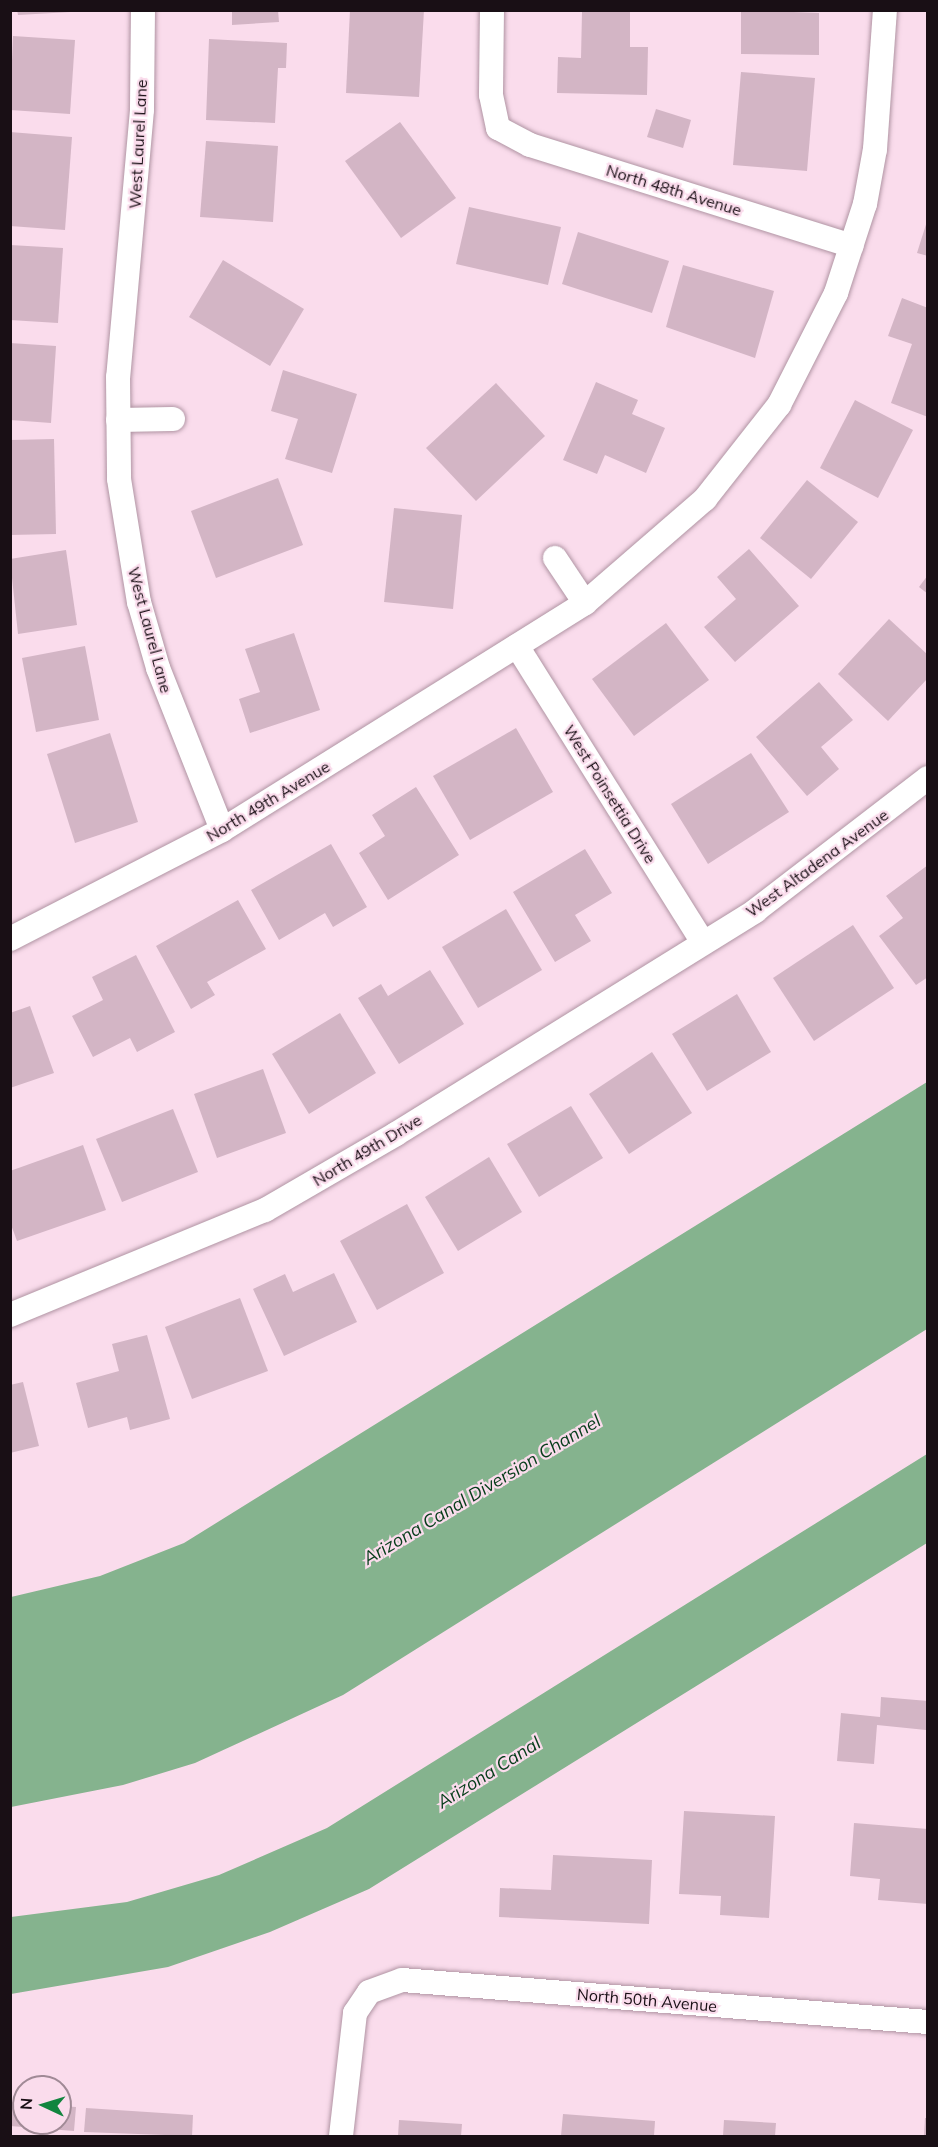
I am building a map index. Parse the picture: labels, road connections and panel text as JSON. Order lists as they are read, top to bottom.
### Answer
{
  "streets": {
    "street": [
      "West Laurel Lane",
      "North 48th Avenue",
      "West Poinsettia Drive",
      "North 49th Avenue",
      "West Altadena Avenue",
      "North 49th Drive",
      "North 50th Avenue"
    ]
  },
  "crossings": [
    ["West Laurel Lane", "North 49th Avenue"],
    ["North 48th Avenue", "North 49th Avenue"],
    ["West Poinsettia Drive", "North 49th Avenue"],
    ["West Poinsettia Drive", "West Altadena Avenue"],
    ["West Poinsettia Drive", "North 49th Drive"],
    ["West Altadena Avenue", "North 49th Drive"]
  ],
  "water": ["Arizona Canal Diversion Channel", "Arizona Canal"],
  "north": "left"
}
